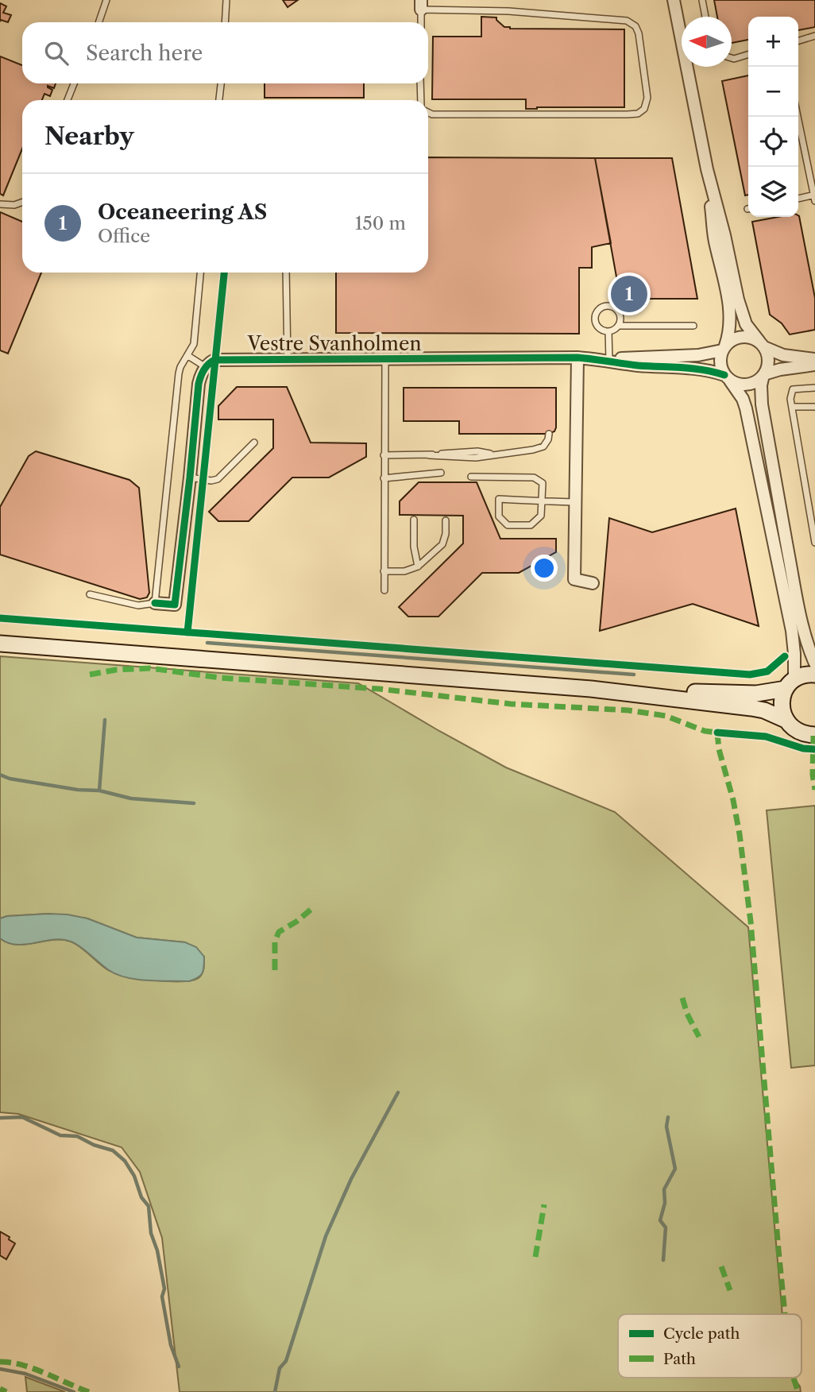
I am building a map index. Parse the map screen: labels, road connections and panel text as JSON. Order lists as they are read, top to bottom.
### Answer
{
  "streets": {
    "street": ["Vestre Svanholmen"]
  },
  "legend": ["Cycle path", "Path"],
  "north": "left",
  "page": {
    "map_buttons": ["+", "−"],
    "search": "Search here",
    "heading": "Nearby",
    "list": [
      {
        "mark": "1",
        "name": "Oceaneering AS",
        "note": "Office",
        "value": "150 m"
      }
    ],
    "pins": "1"
  }
}
